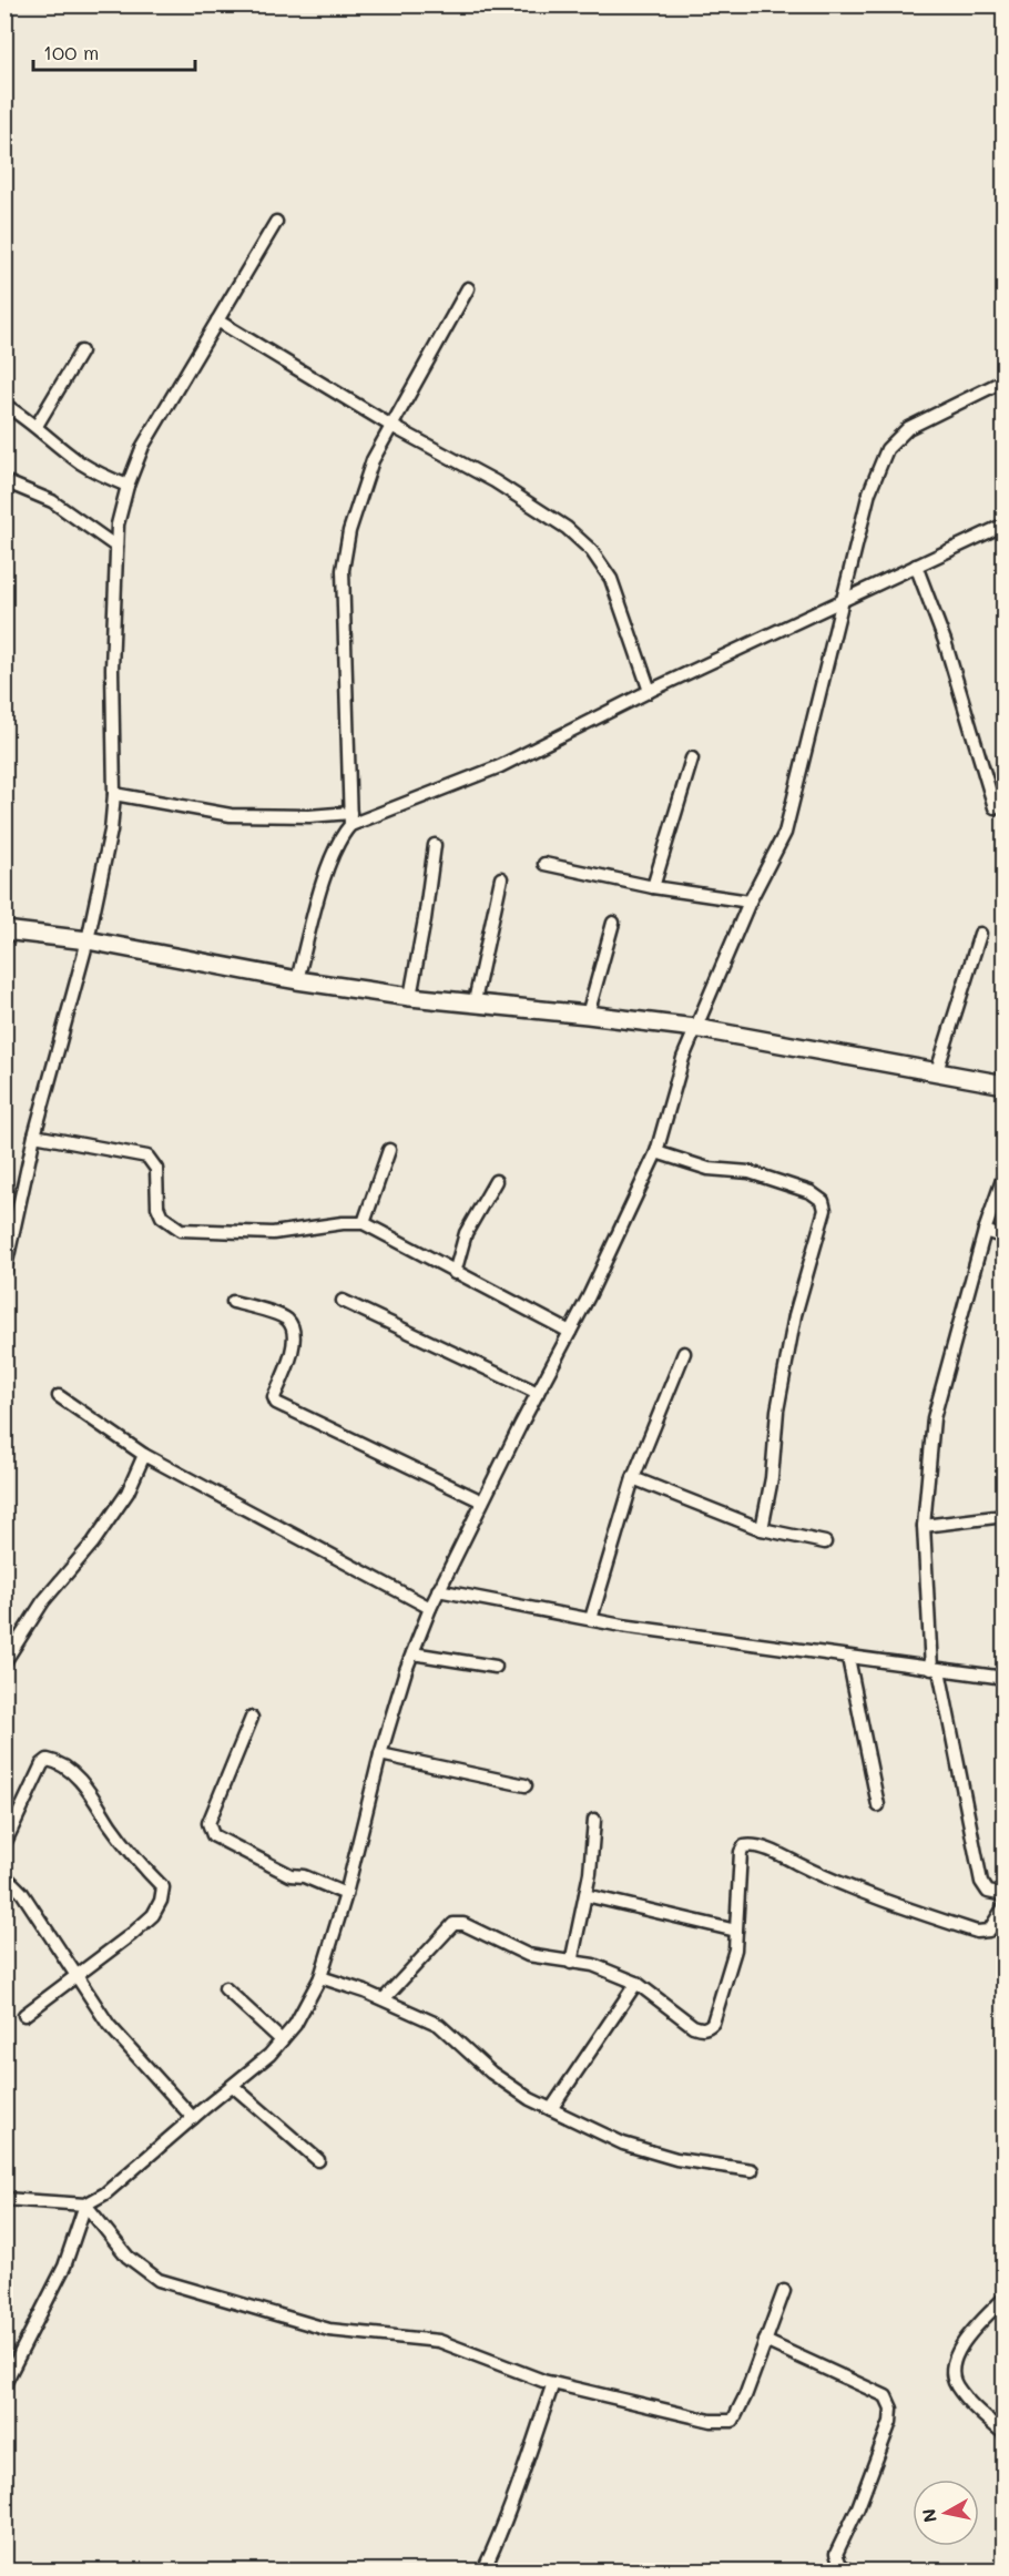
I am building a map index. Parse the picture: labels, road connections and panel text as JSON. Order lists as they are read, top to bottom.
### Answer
{
  "scale_bar": "100 m",
  "north": "left"
}
